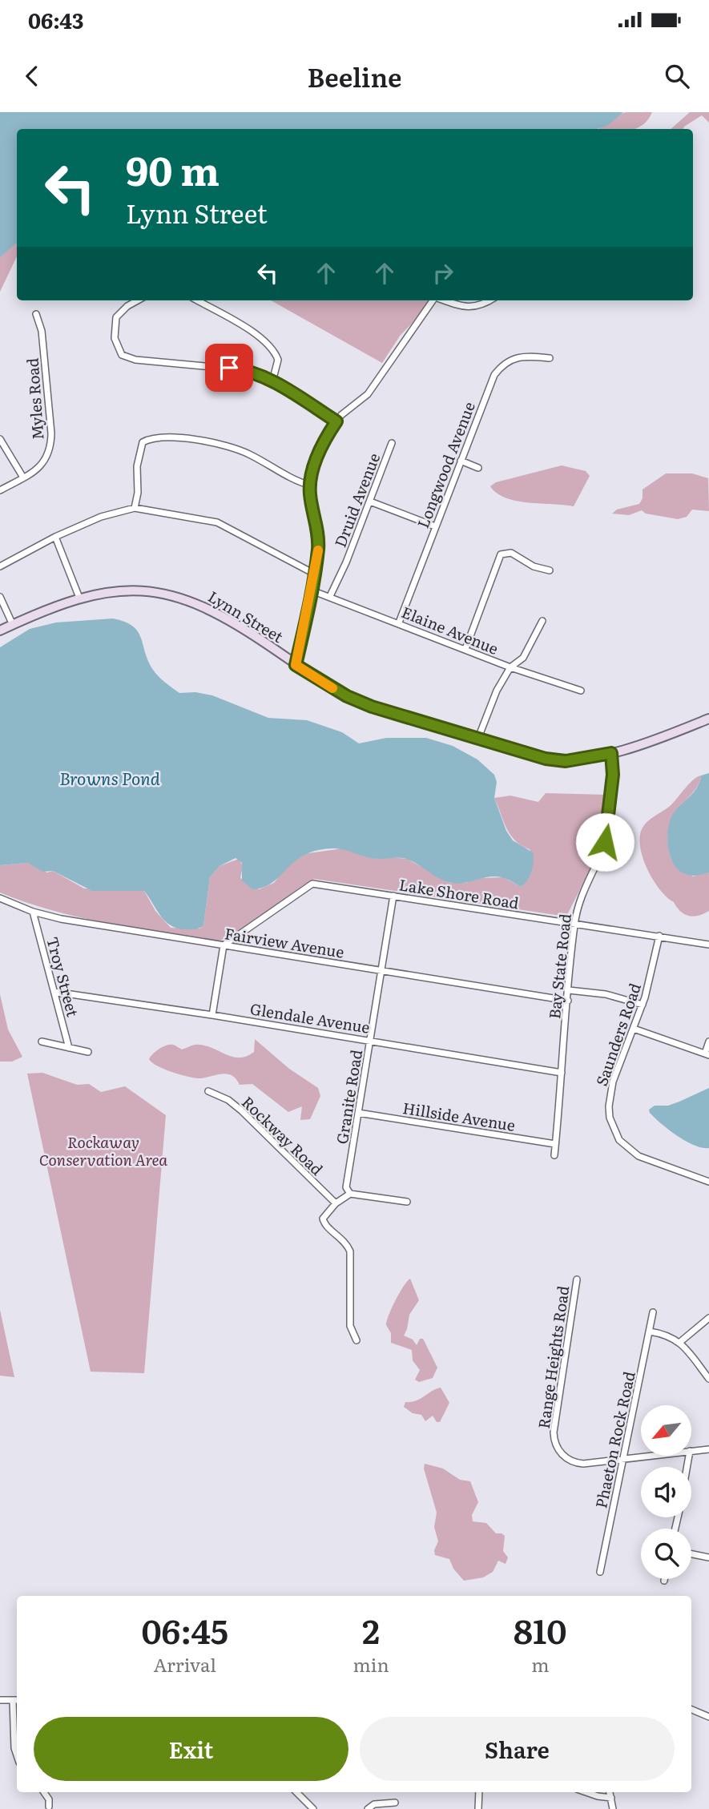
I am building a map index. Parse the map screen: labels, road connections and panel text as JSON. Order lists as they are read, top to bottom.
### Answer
{
  "streets": {
    "main road": ["Lynn Street"],
    "street": [
      "Myles Road",
      "Longwood Avenue",
      "Druid Avenue",
      "Elaine Avenue",
      "Lake Shore Road",
      "Fairview Avenue",
      "Bay State Road",
      "Troy Street",
      "Glendale Avenue",
      "Saunders Road",
      "Granite Road",
      "Hillside Avenue",
      "Rockway Road",
      "Range Heights Road",
      "Phaeton Rock Road"
    ]
  },
  "crossings": [
    ["Longwood Avenue", "Elaine Avenue"],
    ["Druid Avenue", "Elaine Avenue"],
    ["Lynn Street", "Bay State Road"],
    ["Lake Shore Road", "Fairview Avenue"],
    ["Lake Shore Road", "Bay State Road"],
    ["Lake Shore Road", "Saunders Road"],
    ["Lake Shore Road", "Granite Road"],
    ["Fairview Avenue", "Bay State Road"],
    ["Fairview Avenue", "Troy Street"],
    ["Fairview Avenue", "Granite Road"],
    ["Bay State Road", "Glendale Avenue"],
    ["Bay State Road", "Hillside Avenue"],
    ["Troy Street", "Glendale Avenue"],
    ["Glendale Avenue", "Granite Road"],
    ["Granite Road", "Hillside Avenue"],
    ["Range Heights Road", "Phaeton Rock Road"]
  ],
  "water": ["Browns Pond"],
  "parks": ["Rockaway Conservation Area"],
  "north": "bottom left",
  "page": {
    "status": "06:43",
    "header": "Beeline",
    "turn": ["90 m", "Lynn Street"],
    "eta": [
      "06:45",
      "Arrival",
      "2",
      "min",
      "810",
      "m"
    ],
    "buttons": ["Exit", "Share"]
  }
}
